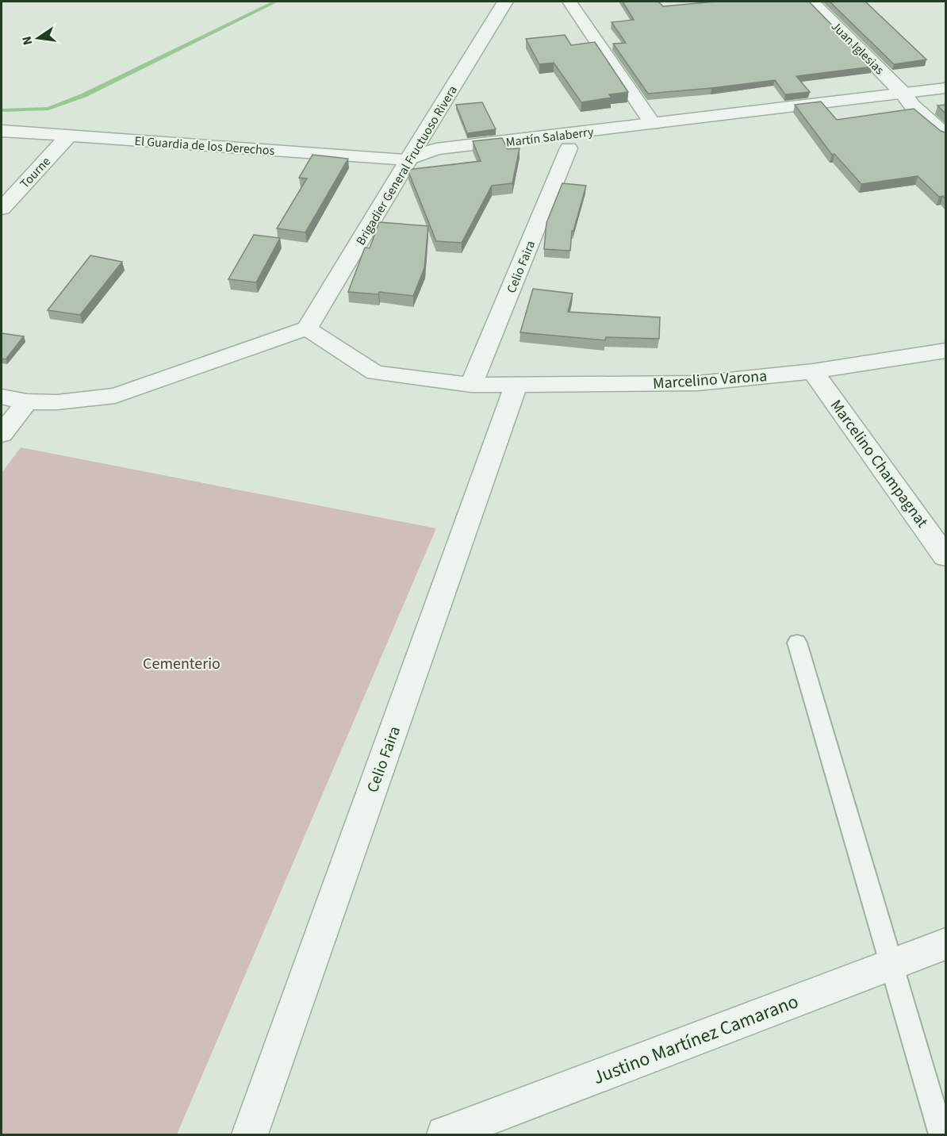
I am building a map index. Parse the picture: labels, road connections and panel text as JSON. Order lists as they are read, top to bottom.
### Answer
{
  "streets": {
    "street": [
      "Juan Iglesias",
      "Martín Salaberry",
      "El Guardia de los Derechos",
      "Brigadier General Fructuoso Rivera",
      "Tourne",
      "Celio Faira",
      "Marcelino Varona",
      "Marcelino Champagnat",
      "Justino Martínez Camarano"
    ]
  },
  "crossings": [
    ["Juan Iglesias", "Martín Salaberry"],
    ["Martín Salaberry", "El Guardia de los Derechos"],
    ["Martín Salaberry", "Brigadier General Fructuoso Rivera"],
    ["Martín Salaberry", "Celio Faira"],
    ["El Guardia de los Derechos", "Brigadier General Fructuoso Rivera"],
    ["El Guardia de los Derechos", "Tourne"],
    ["Brigadier General Fructuoso Rivera", "Marcelino Varona"],
    ["Celio Faira", "Marcelino Varona"],
    ["Marcelino Varona", "Marcelino Champagnat"]
  ],
  "parks": ["Cementerio"],
  "north": "left"
}
